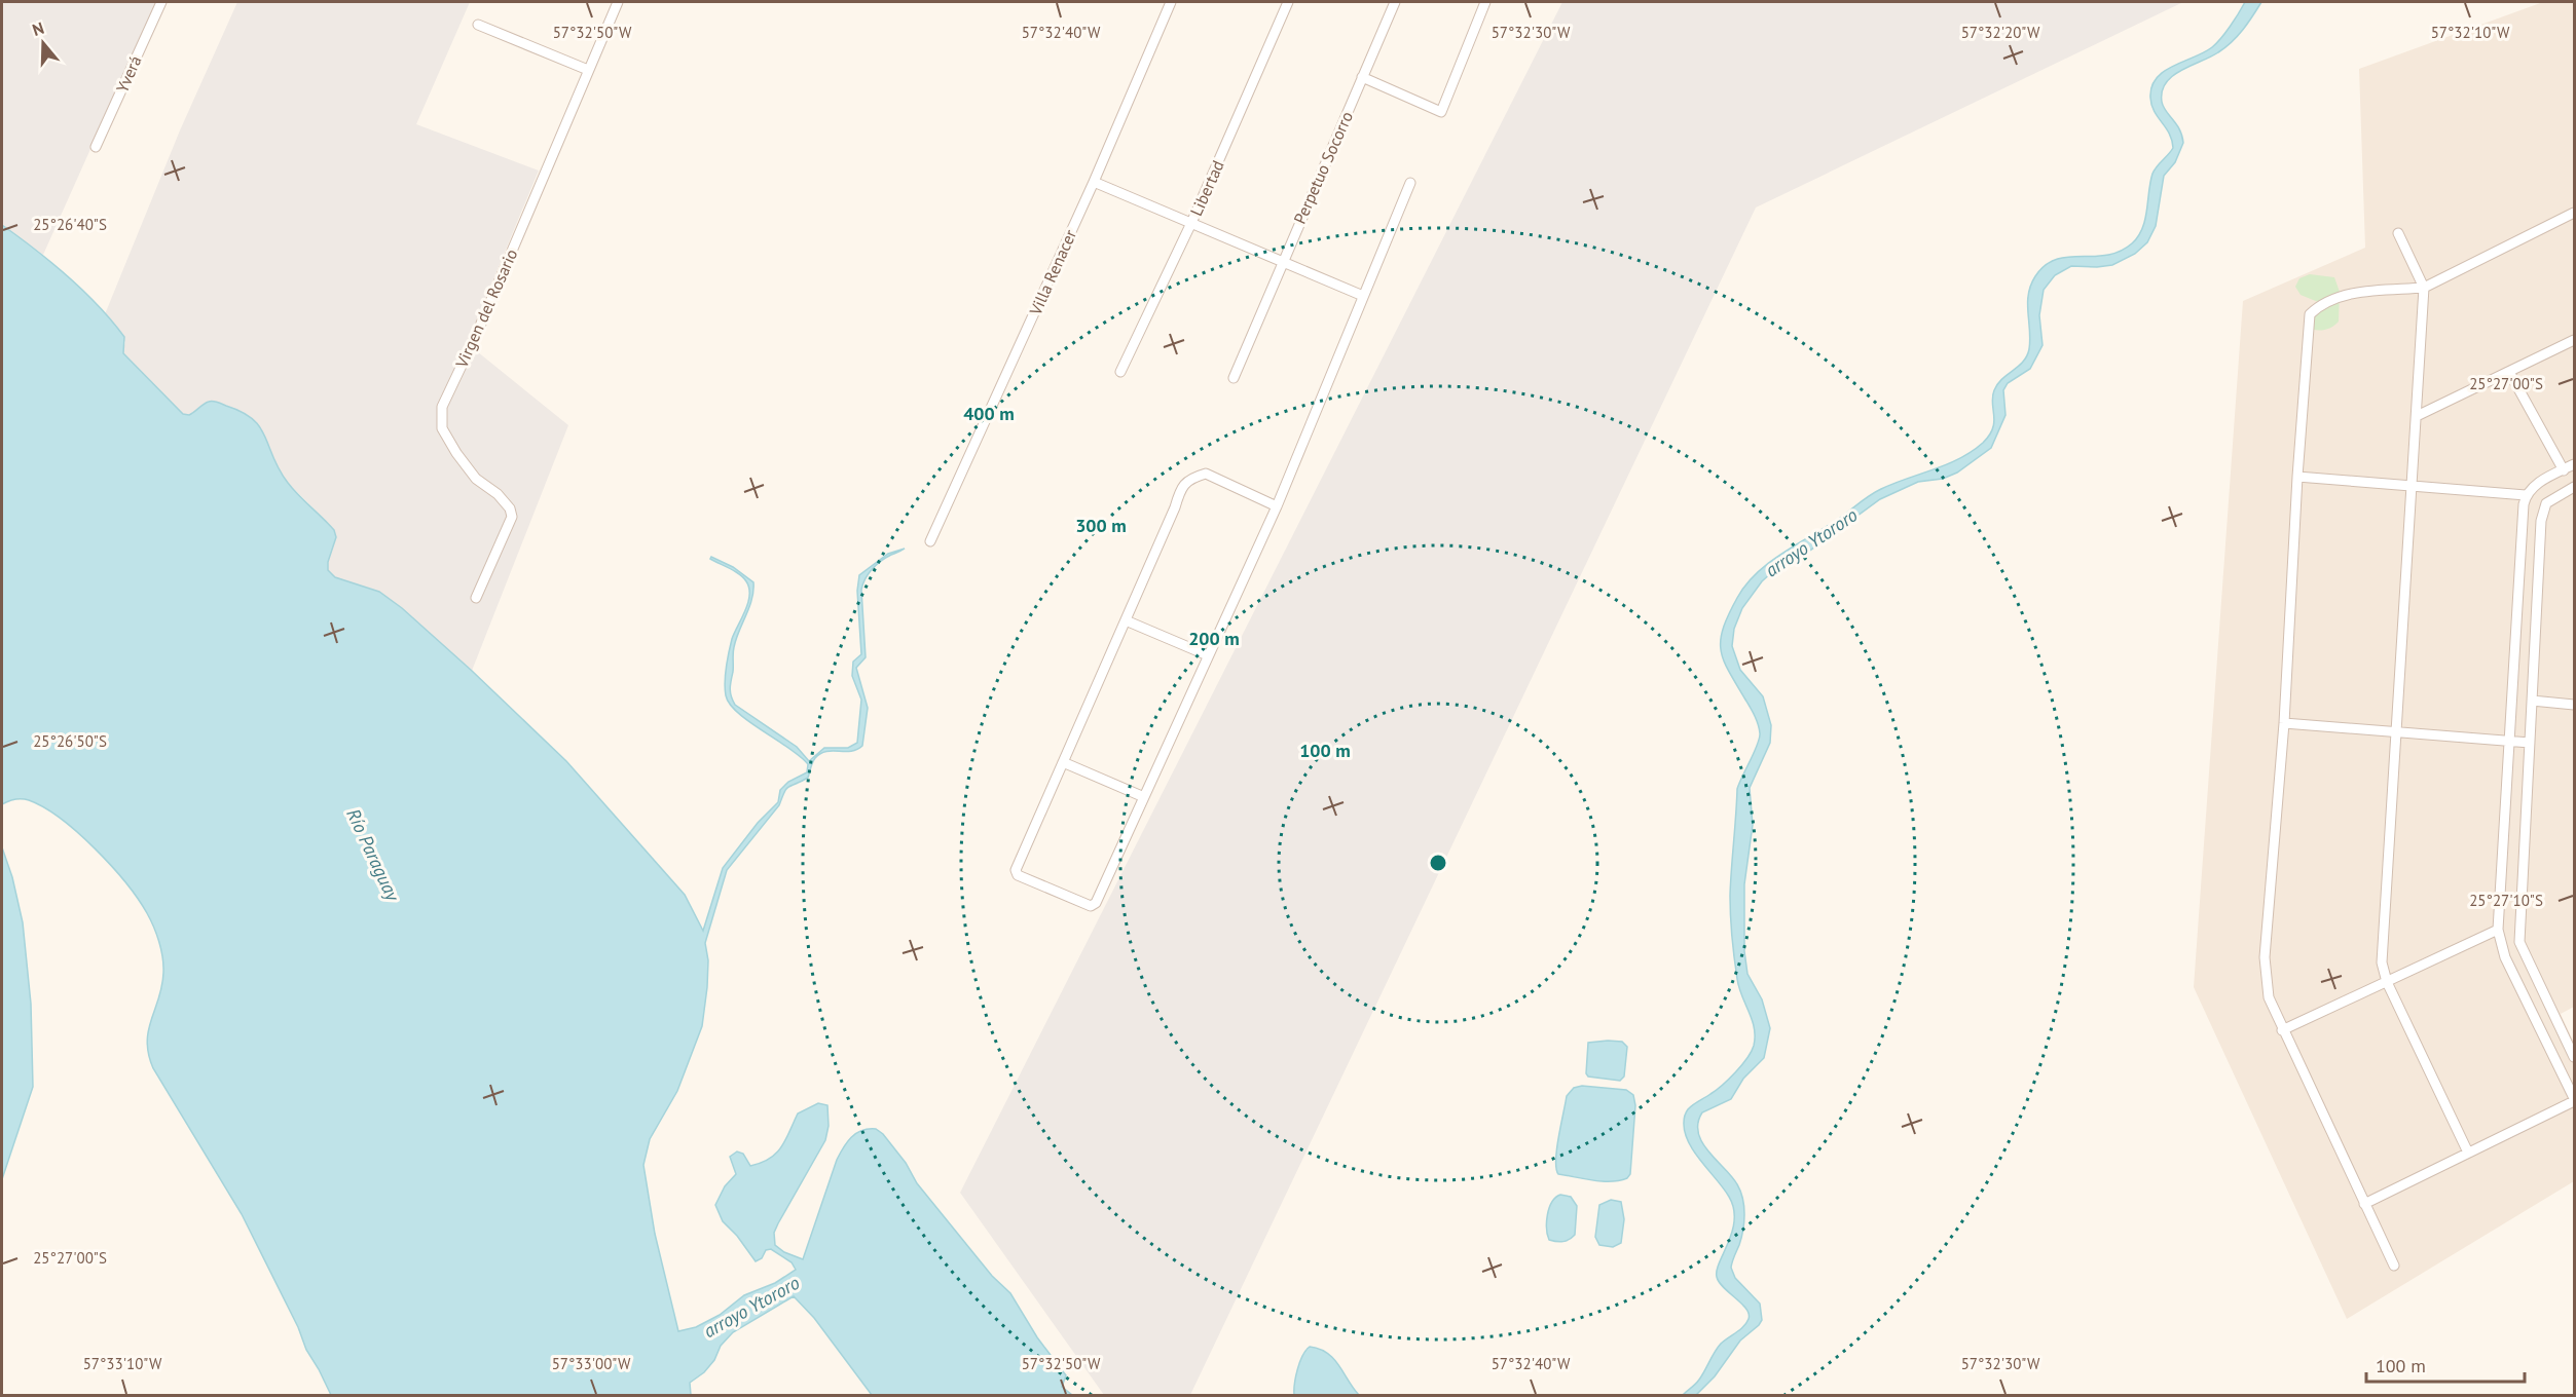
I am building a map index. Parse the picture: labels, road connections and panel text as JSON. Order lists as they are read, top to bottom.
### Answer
{
  "streets": {
    "street": [
      "Yverá",
      "Perpetuo Socorro",
      "Libertad",
      "Villa Renacer",
      "Virgen del Rosario"
    ]
  },
  "water": ["arroyo Ytororo", "Río Paraguay"],
  "scale_bar": "100 m",
  "north": "top",
  "coordinates": [
    "57°32'50\"W",
    "57°32'40\"W",
    "57°32'30\"W",
    "57°32'10\"W",
    "57°32'20\"W",
    "25°26'40\"S",
    "25°27'00\"S",
    "25°26'50\"S",
    "25°27'10\"S",
    "57°33'10\"W",
    "57°33'00\"W"
  ],
  "rings": [
    "400 m",
    "300 m",
    "200 m",
    "100 m"
  ]
}
